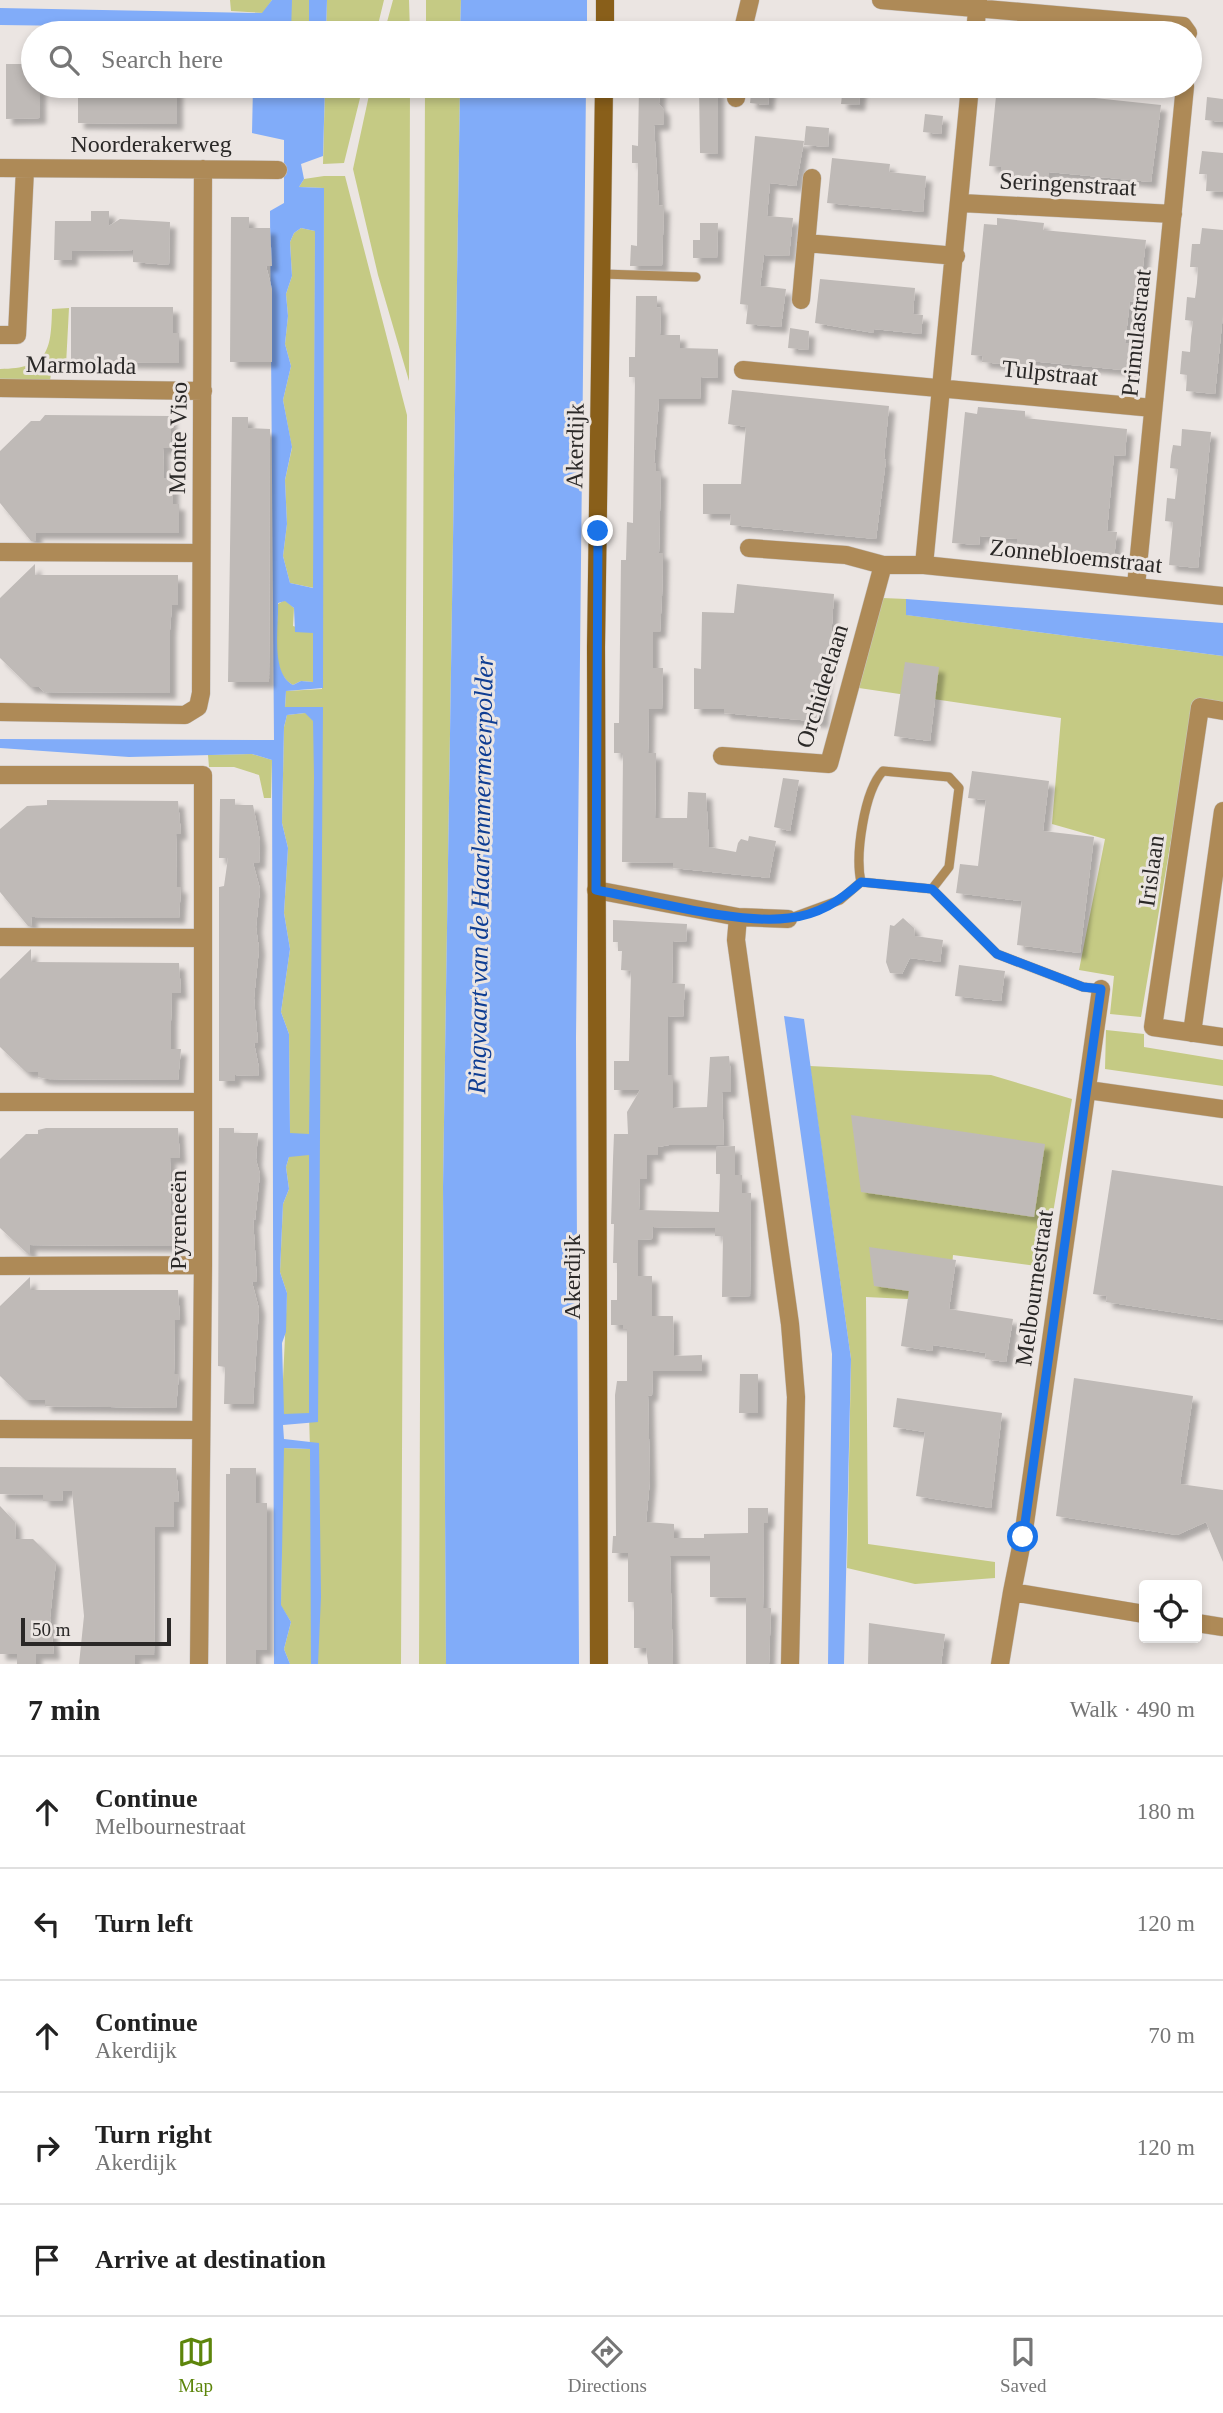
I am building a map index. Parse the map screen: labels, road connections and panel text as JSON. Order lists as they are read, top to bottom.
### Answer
{
  "streets": {
    "street": [
      "Noorderakerweg",
      "Seringenstraat",
      "Primulastraat",
      "Marmolada",
      "Tulpstraat",
      "Monte Viso",
      "Akerdijk",
      "Zonnebloemstraat",
      "Orchideelaan",
      "Irislaan",
      "Pyreneeën",
      "Melbournestraat"
    ]
  },
  "crossings": [
    ["Noorderakerweg", "Monte Viso"],
    ["Seringenstraat", "Primulastraat"],
    ["Primulastraat", "Tulpstraat"],
    ["Primulastraat", "Zonnebloemstraat"],
    ["Marmolada", "Monte Viso"]
  ],
  "water": ["Ringvaart van de Haarlemmermeerpolder"],
  "scale_bar": "50 m",
  "page": {
    "search": "Search here",
    "scale": "50 m",
    "heading": ["7 min", "Walk · 490 m"],
    "list": [
      ["Continue", "Melbournestraat", "180 m"],
      ["Turn left", "120 m"],
      ["Continue", "Akerdijk", "70 m"],
      ["Turn right", "Akerdijk", "120 m"],
      "Arrive at destination"
    ],
    "nav": ["Map", "Directions", "Saved"]
  }
}
